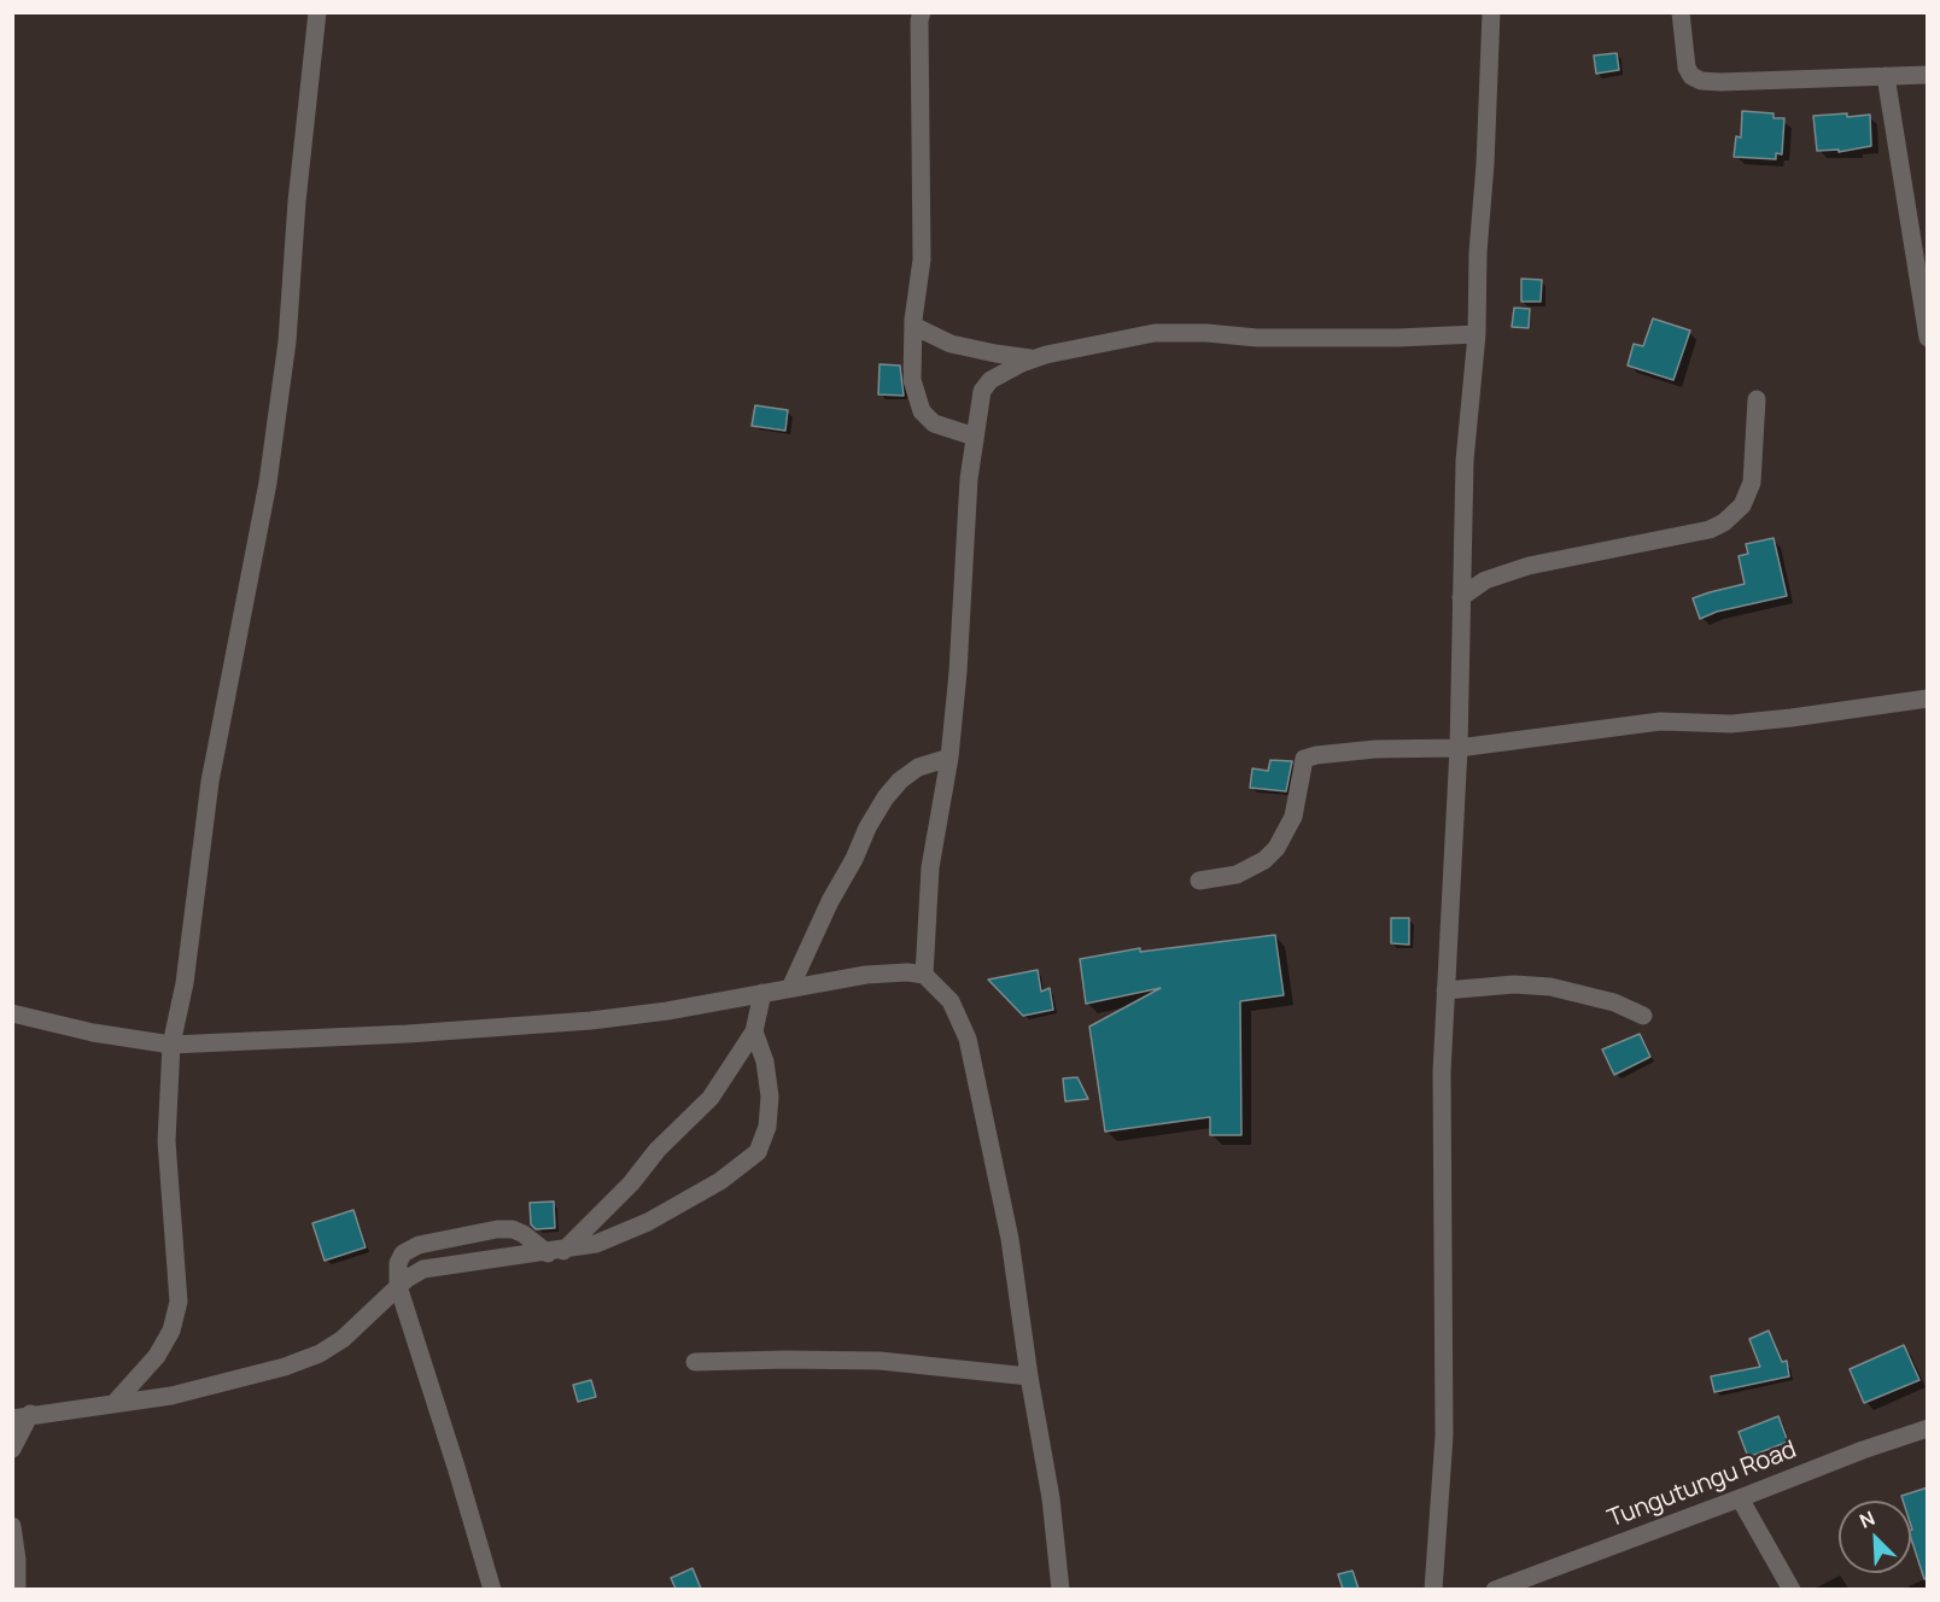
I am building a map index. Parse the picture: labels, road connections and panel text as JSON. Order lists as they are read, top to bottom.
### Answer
{
  "streets": {
    "street": ["Tungutungu Road"]
  },
  "north": "top left"
}
